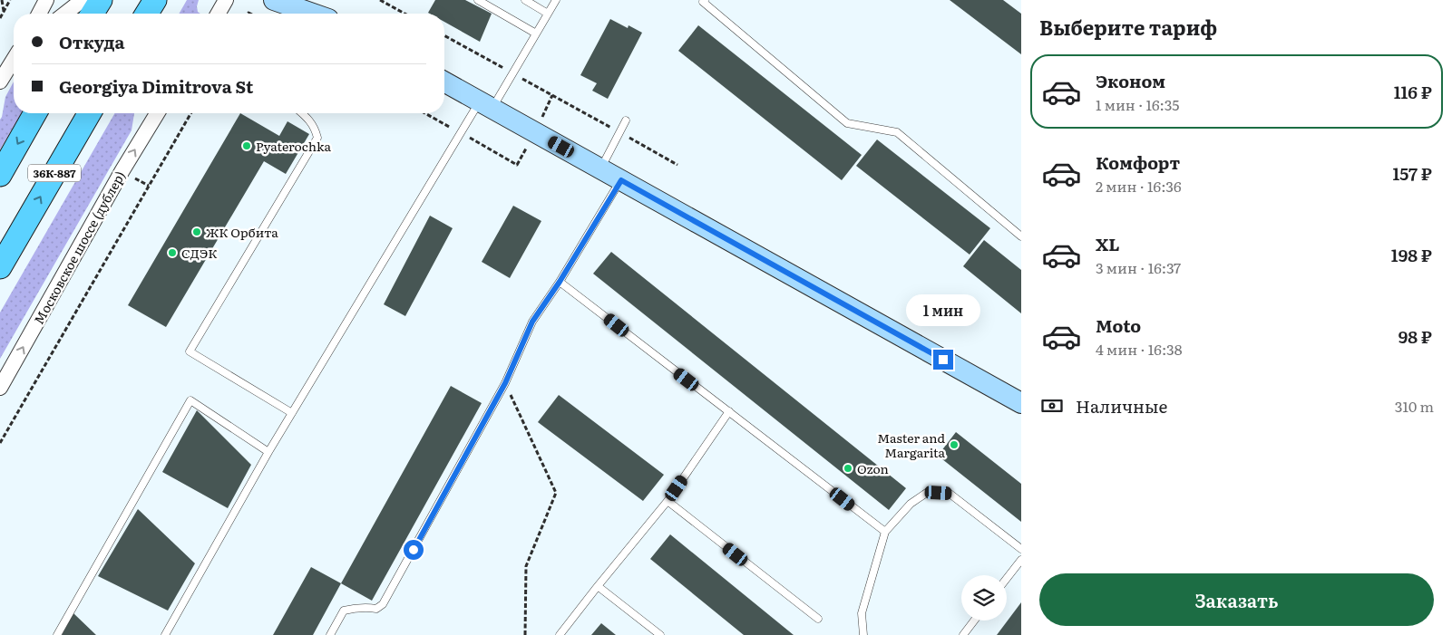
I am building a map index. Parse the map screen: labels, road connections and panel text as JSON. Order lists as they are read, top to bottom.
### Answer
{
  "streets": {
    "main road": ["36К-887"],
    "street": ["Московское шоссе (дублер)"]
  },
  "one_way": ["Московское шоссе (дублер)"],
  "places": [
    "Pyaterochka",
    "ЖК Орбита",
    "СДЭК",
    "Master and Margarita",
    "Ozon"
  ],
  "page": {
    "heading": "Выберите тариф",
    "banner": ["Откуда", "Georgiya Dimitrova St"],
    "list": [
      {
        "name": "Эконом",
        "note": "1 мин · 16:35",
        "value": "116 ₽"
      },
      {
        "name": "Комфорт",
        "note": "2 мин · 16:36",
        "value": "157 ₽"
      },
      {
        "name": "XL",
        "note": "3 мин · 16:37",
        "value": "198 ₽"
      },
      {
        "name": "Moto",
        "note": "4 мин · 16:38",
        "value": "98 ₽"
      }
    ],
    "bubble": "1 мин",
    "pay": ["Наличные", "310 m"],
    "buttons": "Заказать"
  }
}
